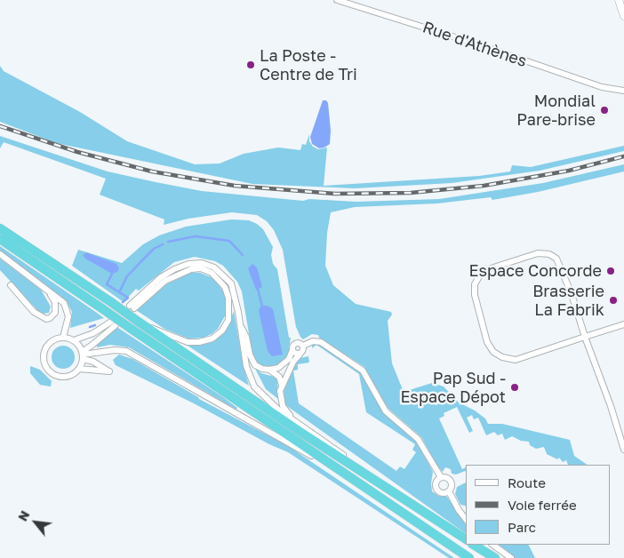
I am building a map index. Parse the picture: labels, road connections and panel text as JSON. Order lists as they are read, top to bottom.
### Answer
{
  "streets": {
    "street": ["Rue d'Athènes"]
  },
  "places": [
    "La Poste - Centre de Tri",
    "Mondial Pare-brise",
    "Espace Concorde",
    "Brasserie La Fabrik",
    "Pap Sud - Espace Dépot"
  ],
  "legend": ["Route", "Voie ferrée", "Parc"],
  "north": "top left"
}
